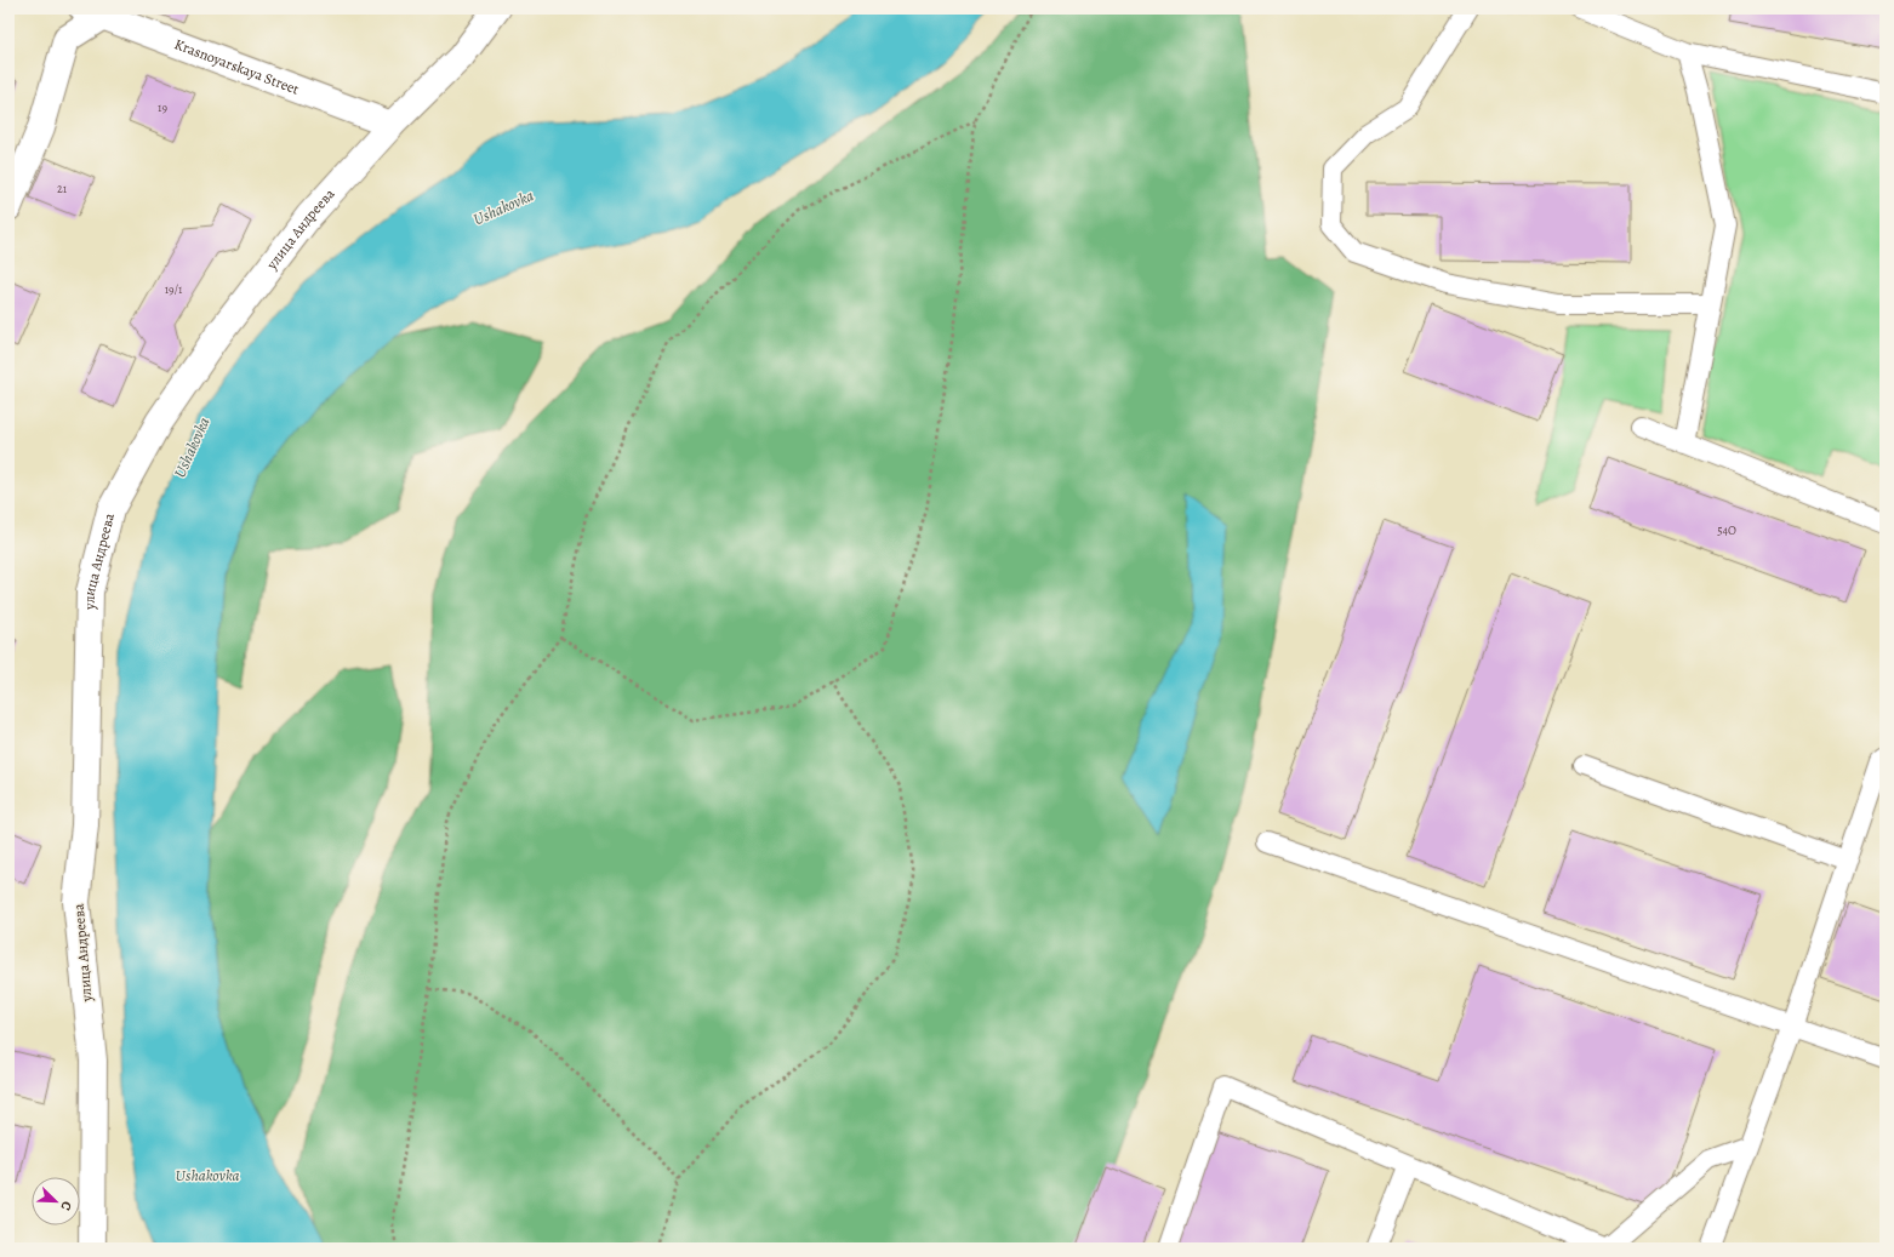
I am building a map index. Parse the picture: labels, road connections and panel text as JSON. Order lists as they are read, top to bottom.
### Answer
{
  "streets": {
    "street": ["Krasnoyarskaya Street", "улица Андреева"]
  },
  "crossings": [
    ["Krasnoyarskaya Street", "улица Андреева"]
  ],
  "water": ["Ushakovka"],
  "house_numbers": [
    "19",
    "21",
    "19/1",
    "54О"
  ],
  "north": "bottom right"
}
